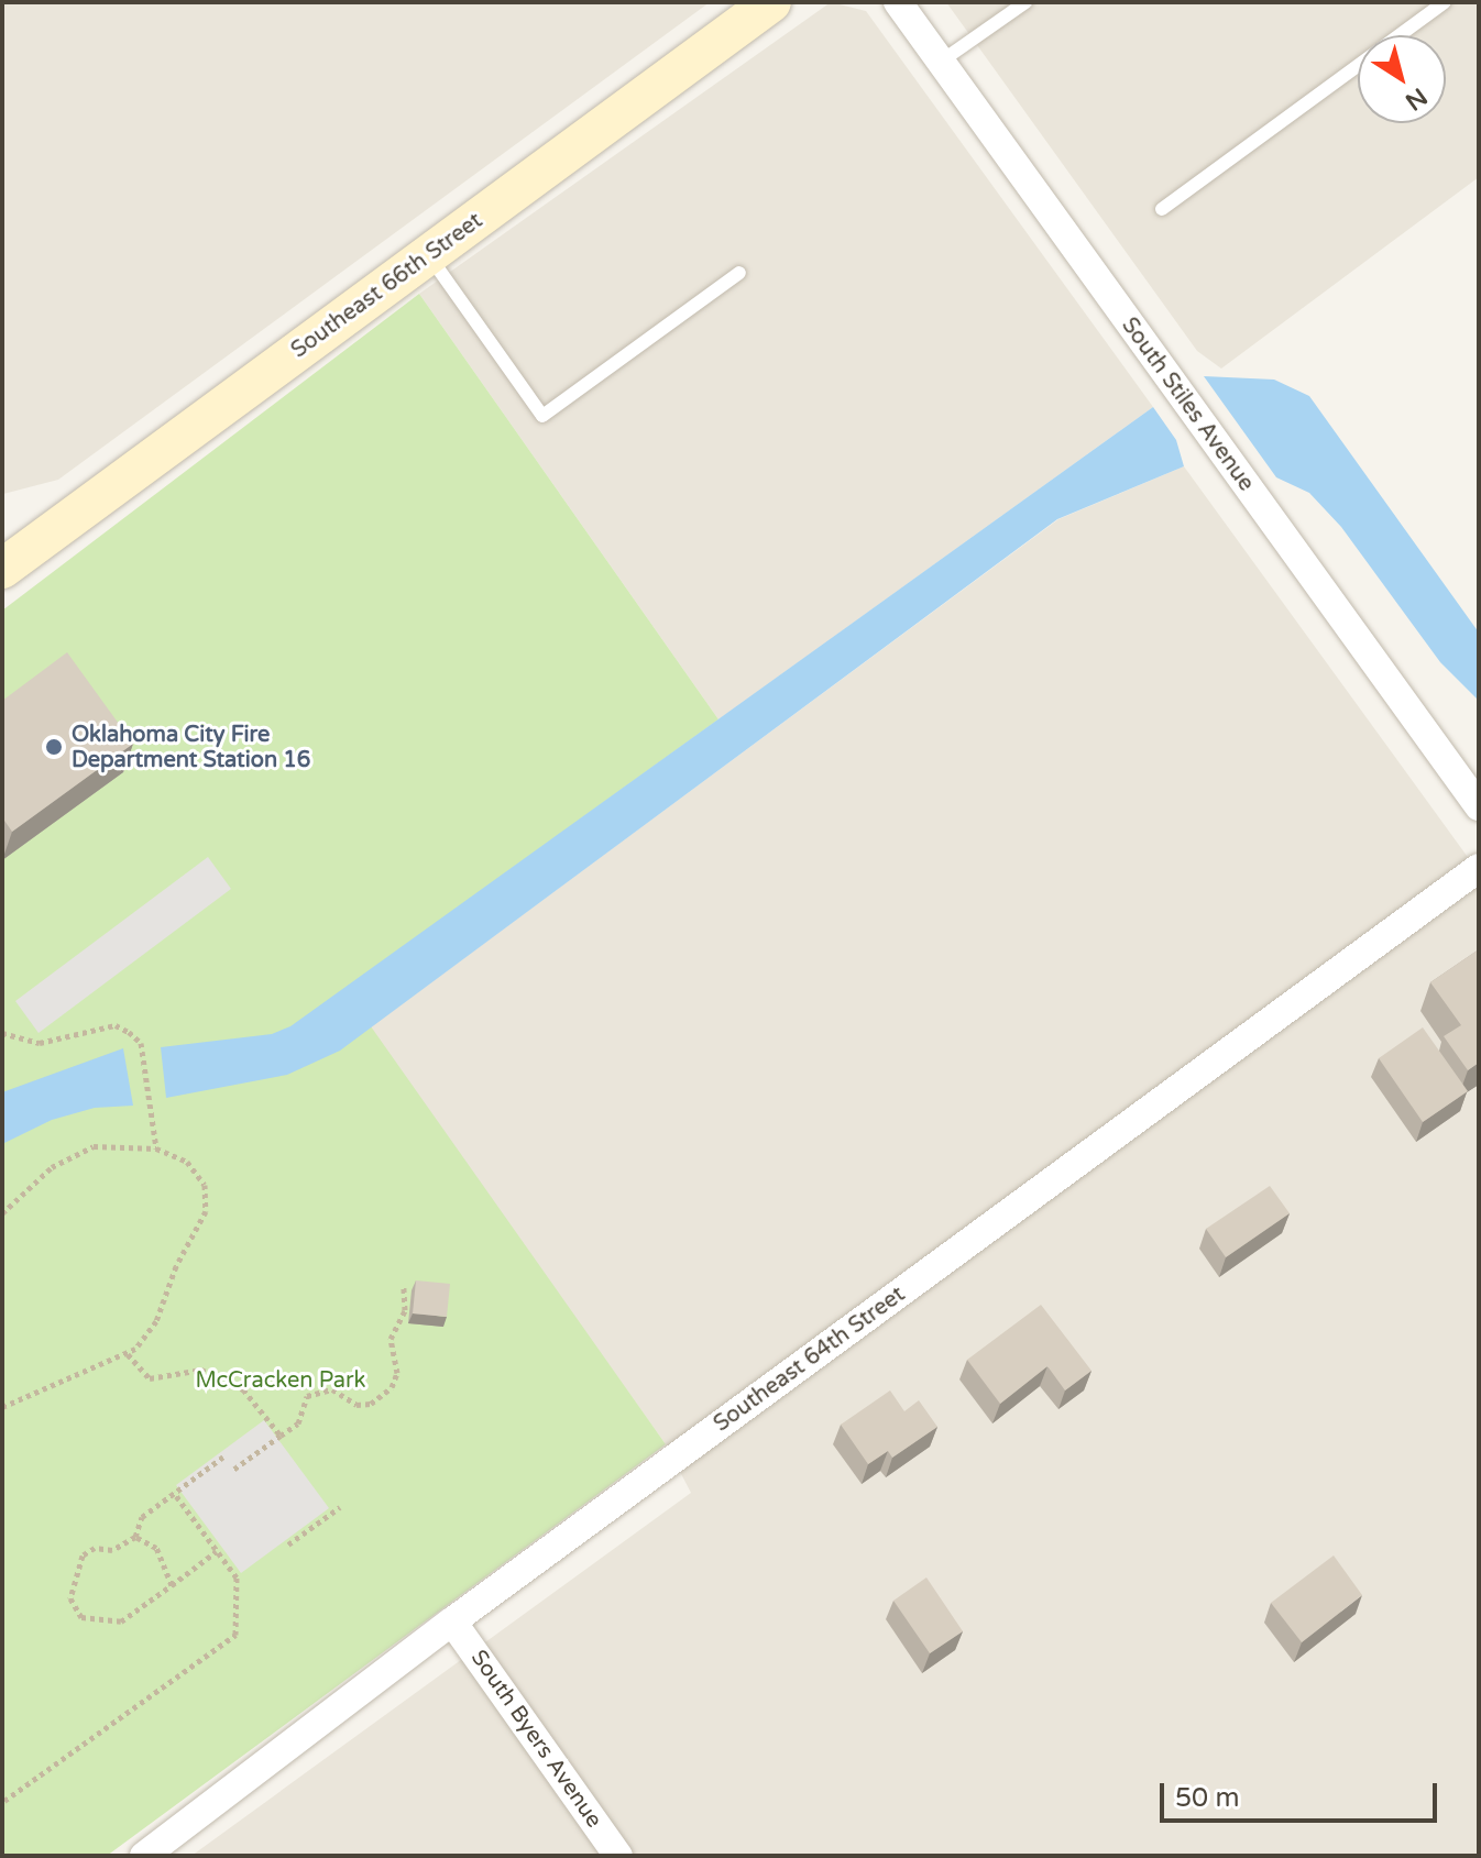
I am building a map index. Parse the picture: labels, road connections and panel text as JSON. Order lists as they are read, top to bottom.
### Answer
{
  "streets": {
    "street": [
      "Southeast 66th Street",
      "South Stiles Avenue",
      "Southeast 64th Street",
      "South Byers Avenue"
    ]
  },
  "crossings": [
    ["Southeast 64th Street", "South Byers Avenue"]
  ],
  "parks": ["McCracken Park"],
  "places": ["Oklahoma City Fire Department Station 16"],
  "scale_bar": "50 m",
  "north": "bottom right"
}
